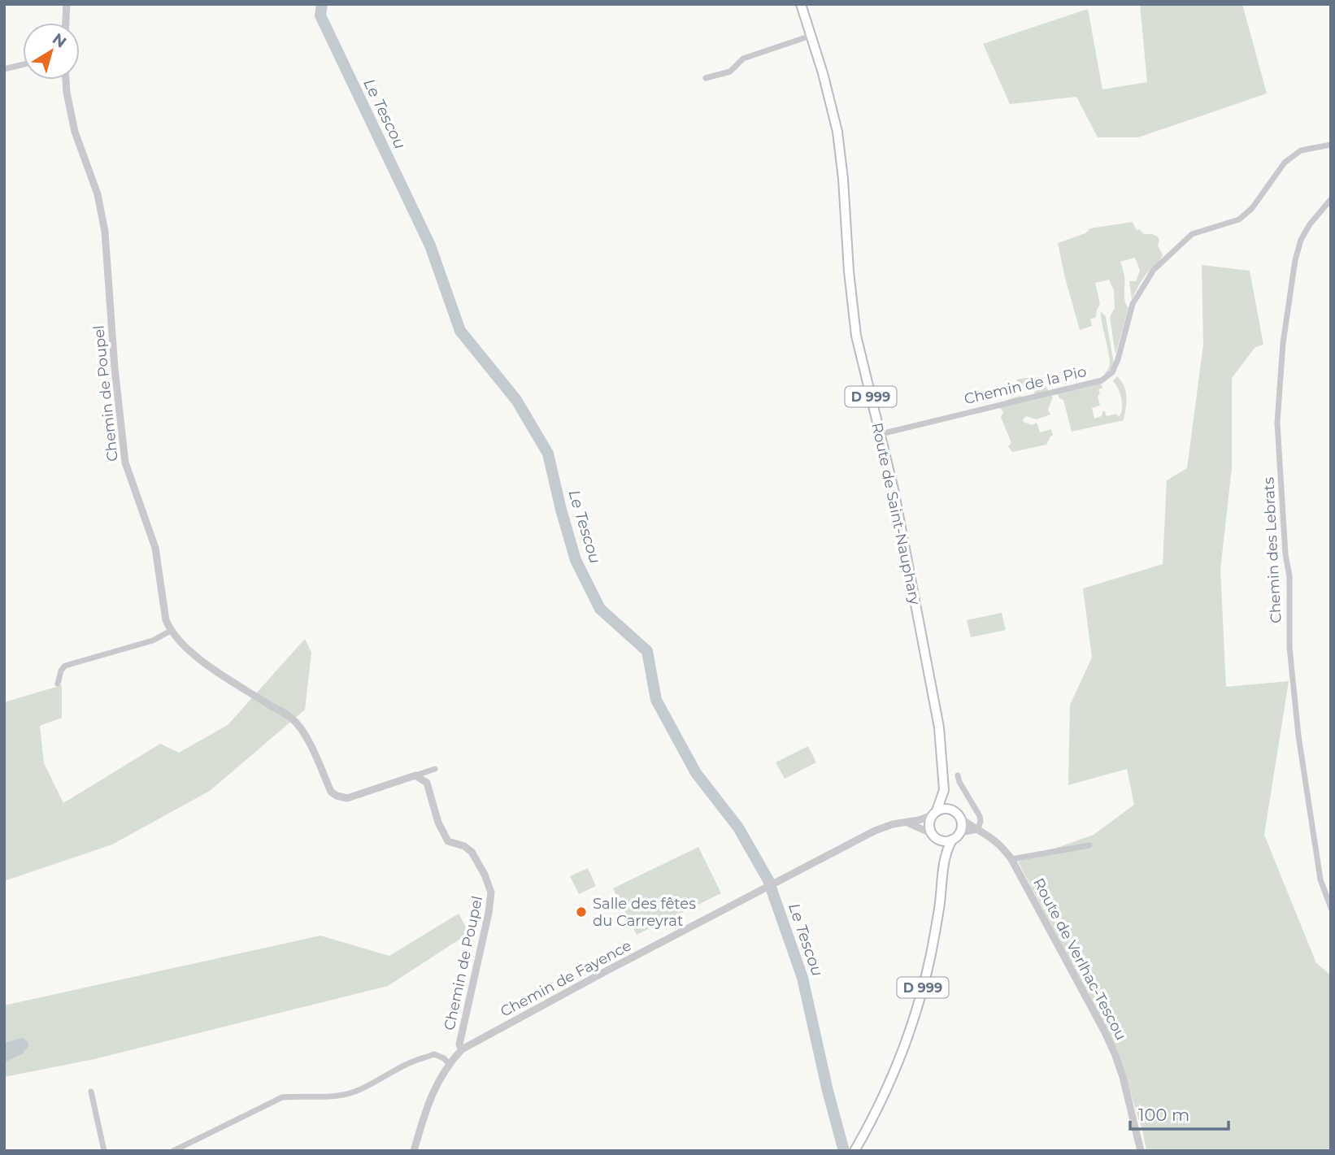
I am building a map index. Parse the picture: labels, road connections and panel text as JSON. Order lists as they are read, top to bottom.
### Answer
{
  "streets": {
    "main road": ["D 999", "Route de Saint-Nauphary"],
    "street": [
      "Chemin de la Pio",
      "Chemin de Poupel",
      "Chemin des Lebrats",
      "Route de Verlhac-Tescou",
      "Chemin de Fayence"
    ]
  },
  "crossings": [
    ["Chemin de la Pio", "Route de Saint-Nauphary"],
    ["Chemin de Poupel", "Chemin de Fayence"],
    ["D 999", "Route de Saint-Nauphary"],
    ["D 999", "Route de Verlhac-Tescou"],
    ["D 999", "Chemin de Fayence"],
    ["Route de Saint-Nauphary", "Route de Verlhac-Tescou"],
    ["Route de Saint-Nauphary", "Chemin de Fayence"],
    ["Route de Verlhac-Tescou", "Chemin de Fayence"]
  ],
  "water": ["Le Tescou"],
  "places": ["Salle des fêtes du Carreyrat"],
  "scale_bar": "100 m",
  "north": "top right"
}
